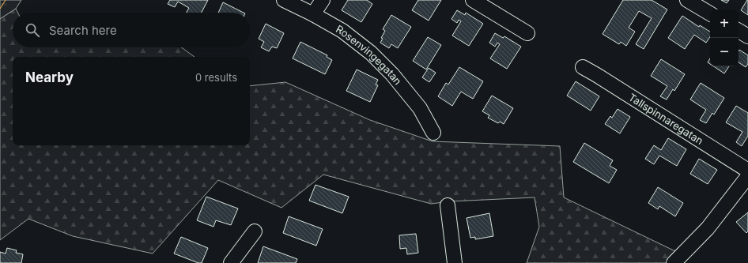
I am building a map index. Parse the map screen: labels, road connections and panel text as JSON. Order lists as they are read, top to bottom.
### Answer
{
  "streets": {
    "street": ["Rosenvingegatan", "Tallspinnaregatan"]
  },
  "page": {
    "map_buttons": ["+", "−"],
    "search": "Search here",
    "heading": ["Nearby", "0 results"]
  }
}
